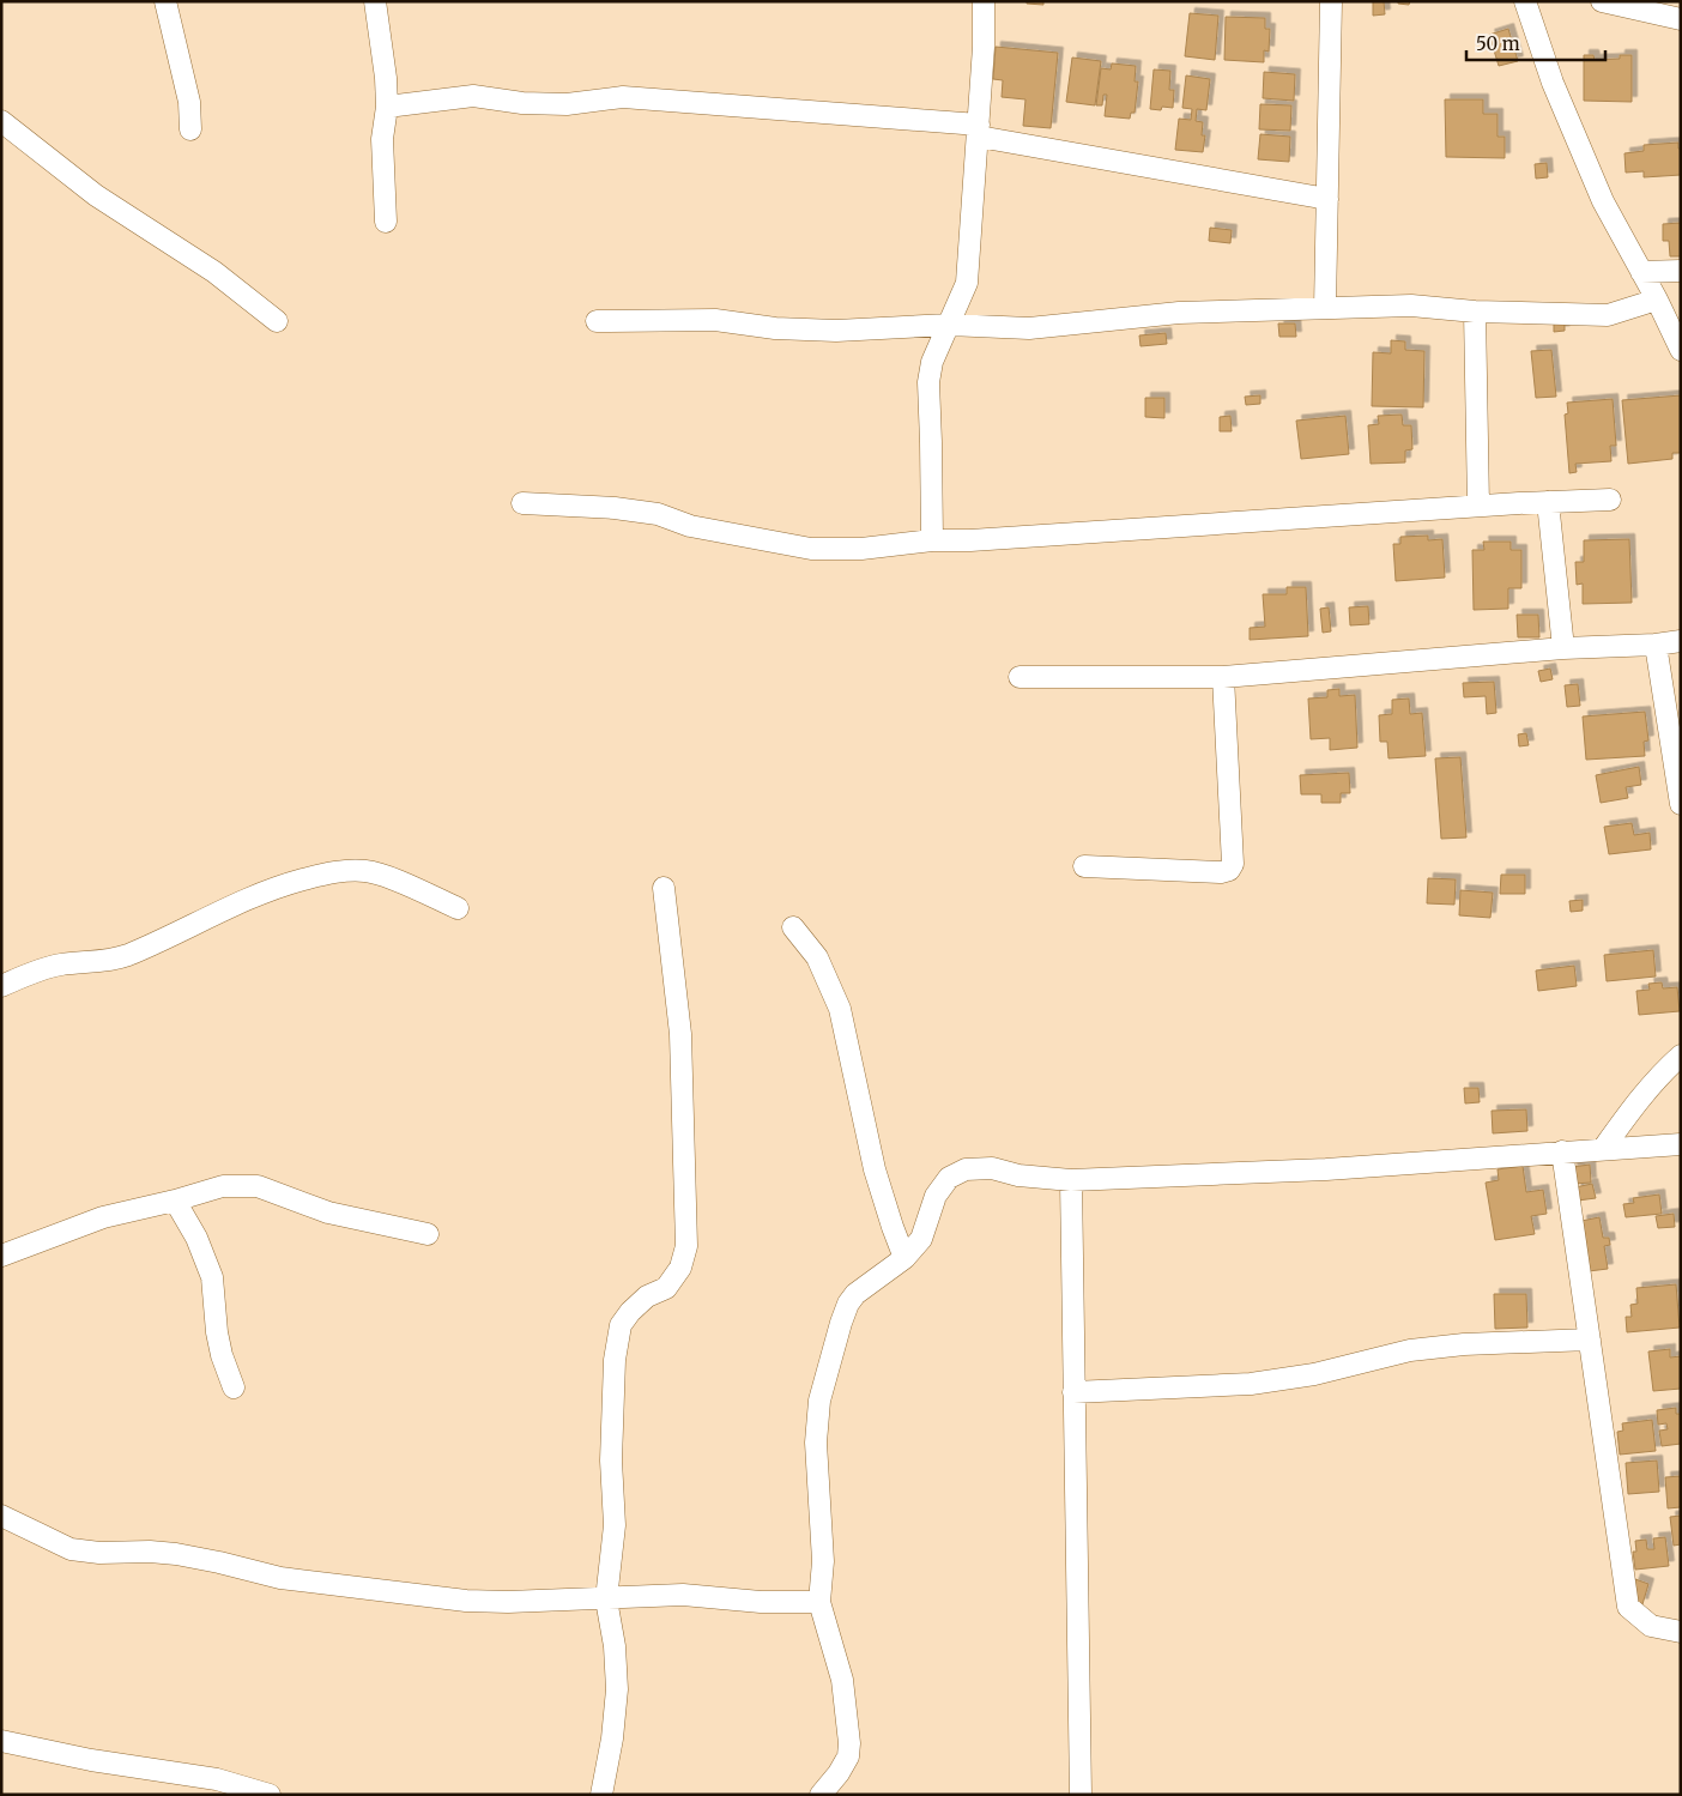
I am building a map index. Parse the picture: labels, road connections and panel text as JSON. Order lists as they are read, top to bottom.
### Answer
{
  "scale_bar": "50 m"
}
